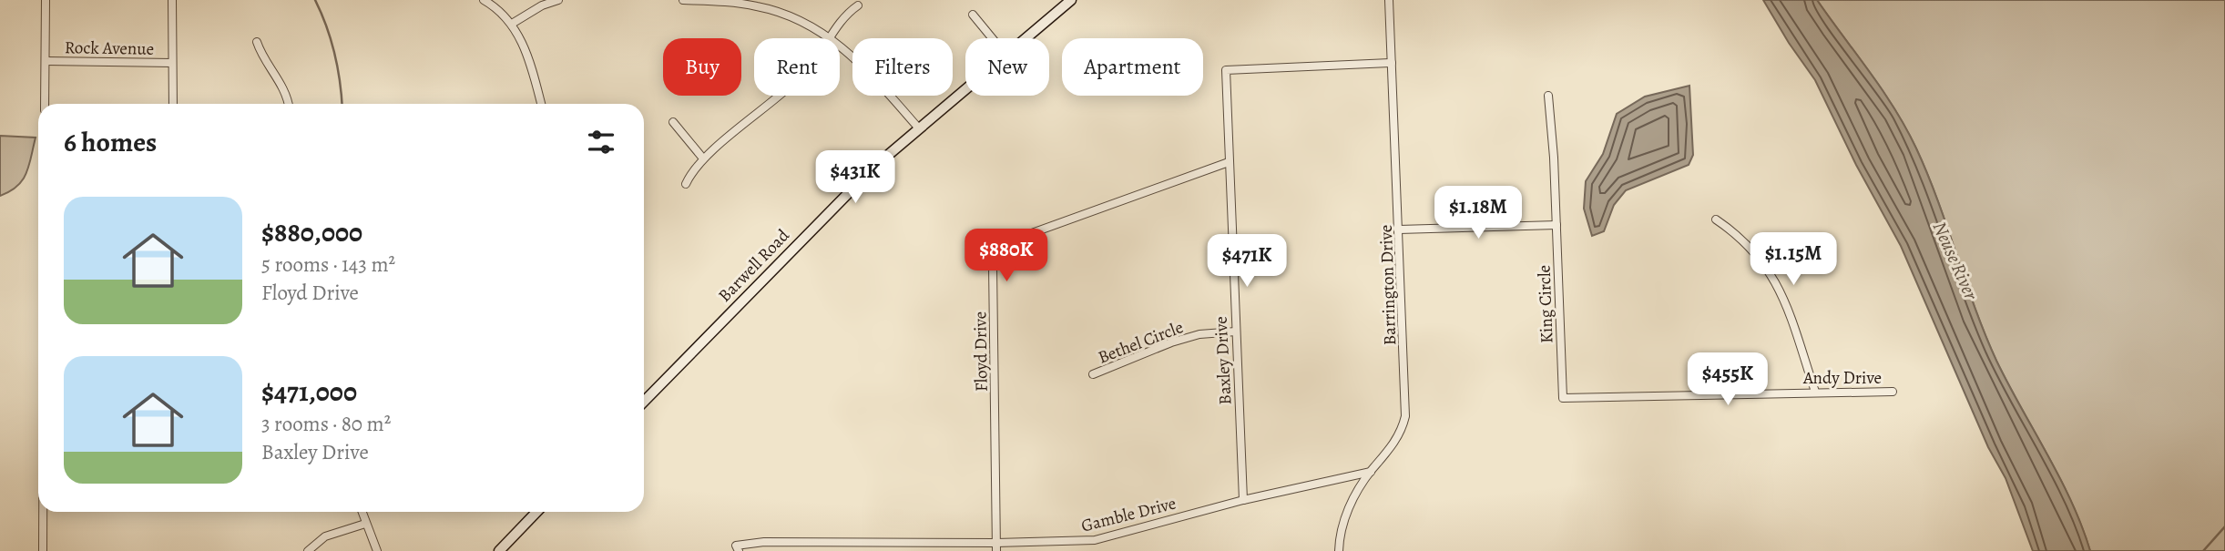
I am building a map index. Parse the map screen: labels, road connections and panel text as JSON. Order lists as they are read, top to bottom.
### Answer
{
  "streets": {
    "street": [
      "Rock Avenue",
      "Barwell Road",
      "Barrington Drive",
      "King Circle",
      "Bethel Circle",
      "Floyd Drive",
      "Baxley Drive",
      "Andy Drive",
      "Gamble Drive"
    ]
  },
  "crossings": [
    ["Barrington Drive", "Baxley Drive"],
    ["Barrington Drive", "Gamble Drive"],
    ["King Circle", "Andy Drive"],
    ["Bethel Circle", "Baxley Drive"],
    ["Floyd Drive", "Baxley Drive"],
    ["Floyd Drive", "Gamble Drive"],
    ["Baxley Drive", "Gamble Drive"]
  ],
  "water": ["Neuse River"],
  "page": {
    "chip": [
      "Buy",
      "Rent",
      "Filters",
      "New",
      "Apartment"
    ],
    "heading": "6 homes",
    "price": [
      "$431K",
      "$1.18M",
      "$880K",
      "$1.15M",
      "$471K",
      "$455K"
    ],
    "list": [
      {
        "name": "$880,000",
        "note": "5 rooms · 143 m² · Floyd Drive"
      },
      {
        "name": "$471,000",
        "note": "3 rooms · 80 m² · Baxley Drive"
      }
    ]
  }
}
